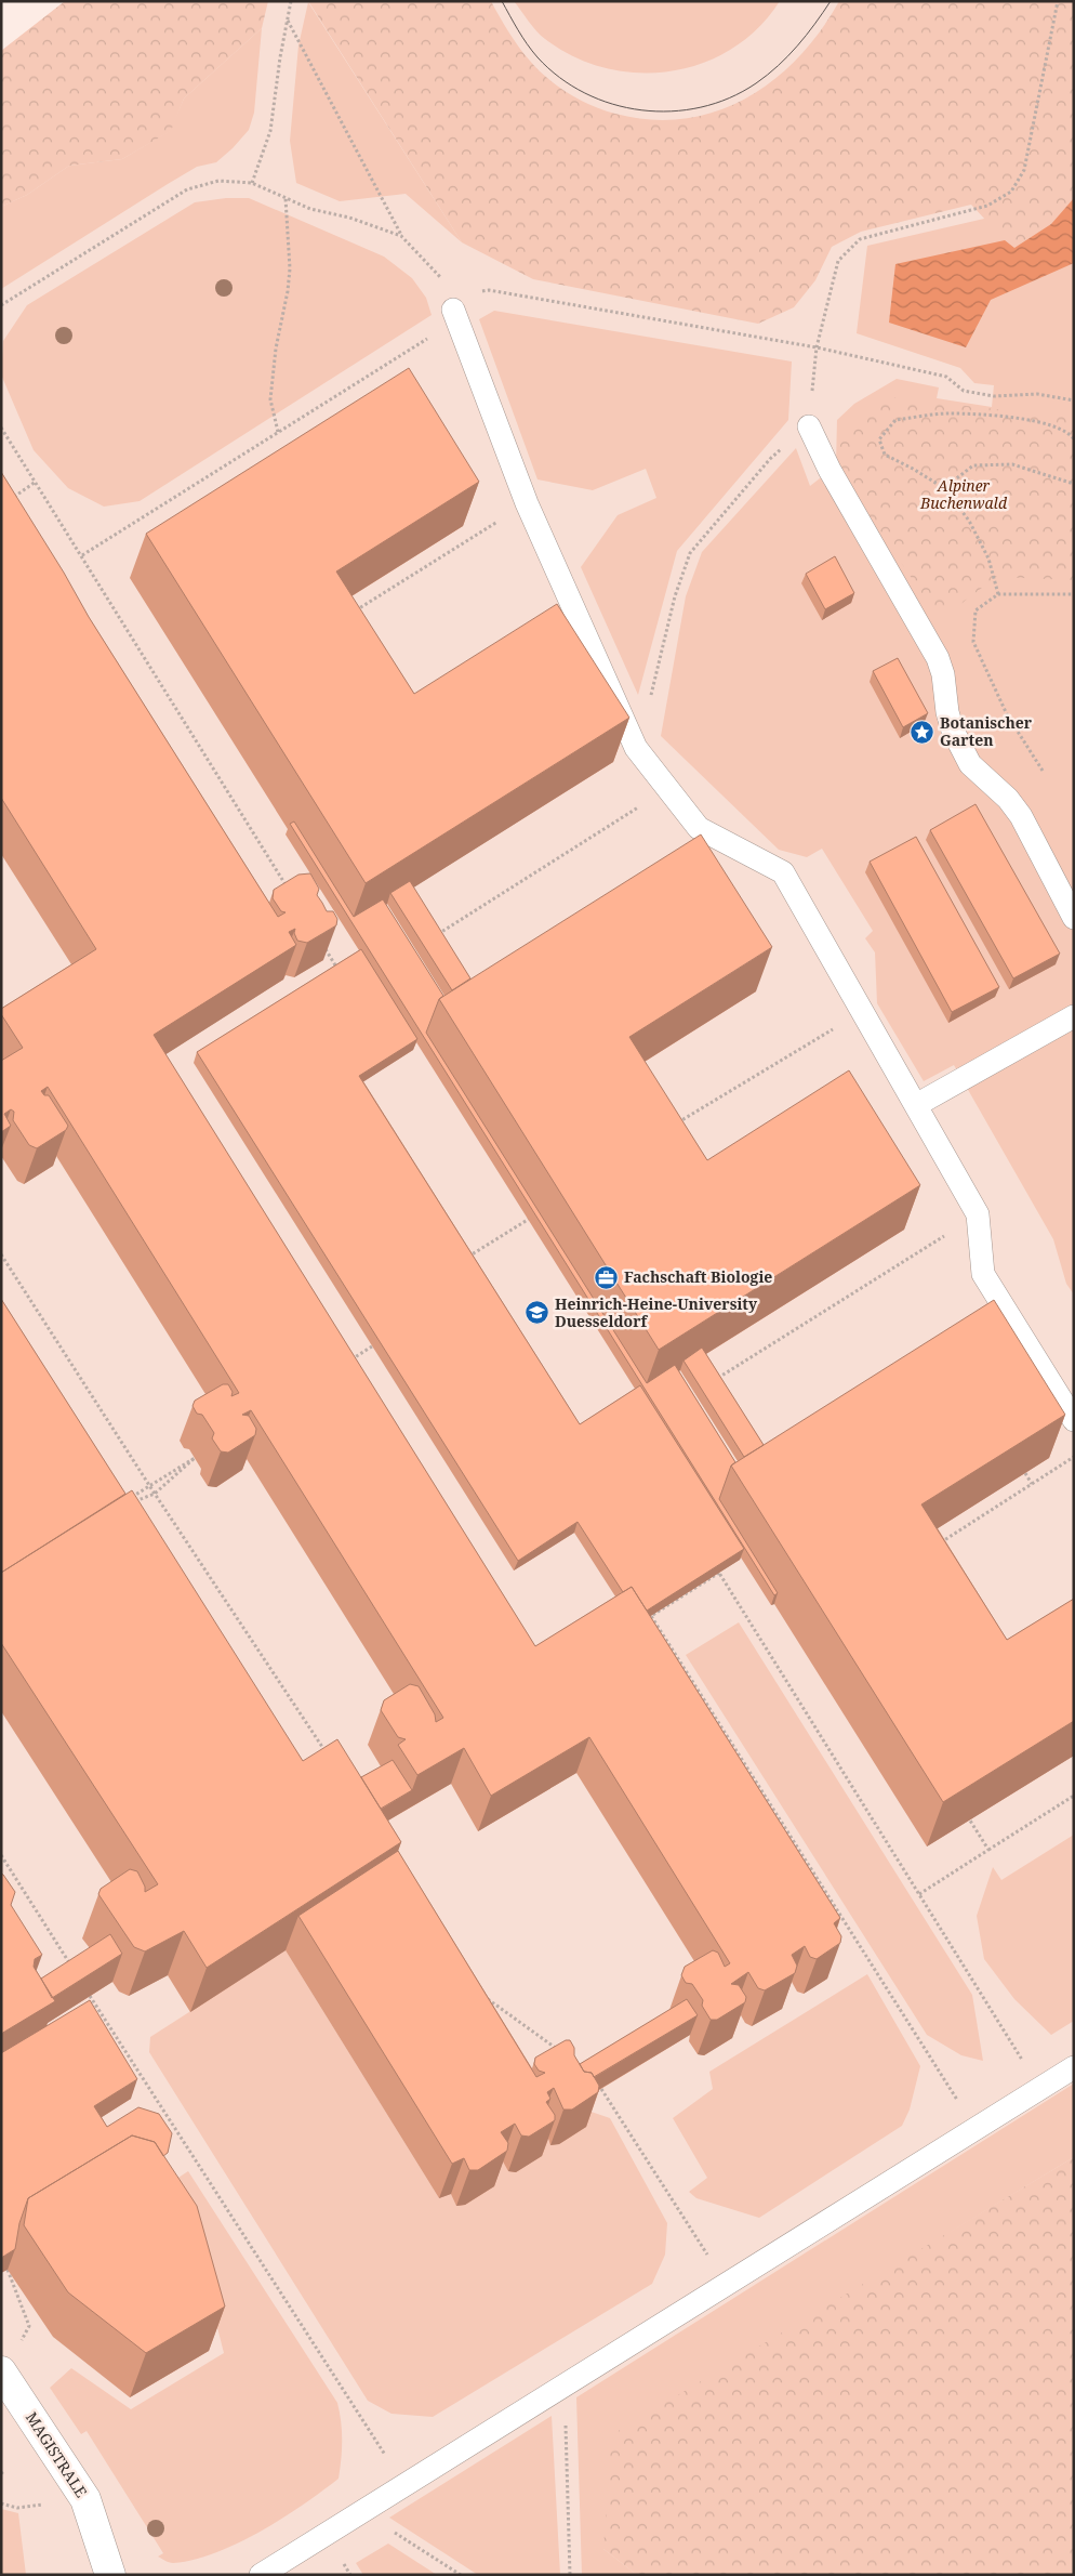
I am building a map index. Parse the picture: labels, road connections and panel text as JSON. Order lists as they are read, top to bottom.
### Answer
{
  "streets": {
    "street": ["MAGISTRALE"]
  },
  "parks": ["Alpiner Buchenwald"],
  "places": {
    "place": ["Botanischer Garten"],
    "office": ["Fachschaft Biologie"],
    "school or university": ["Heinrich-Heine-University Duesseldorf"]
  }
}
